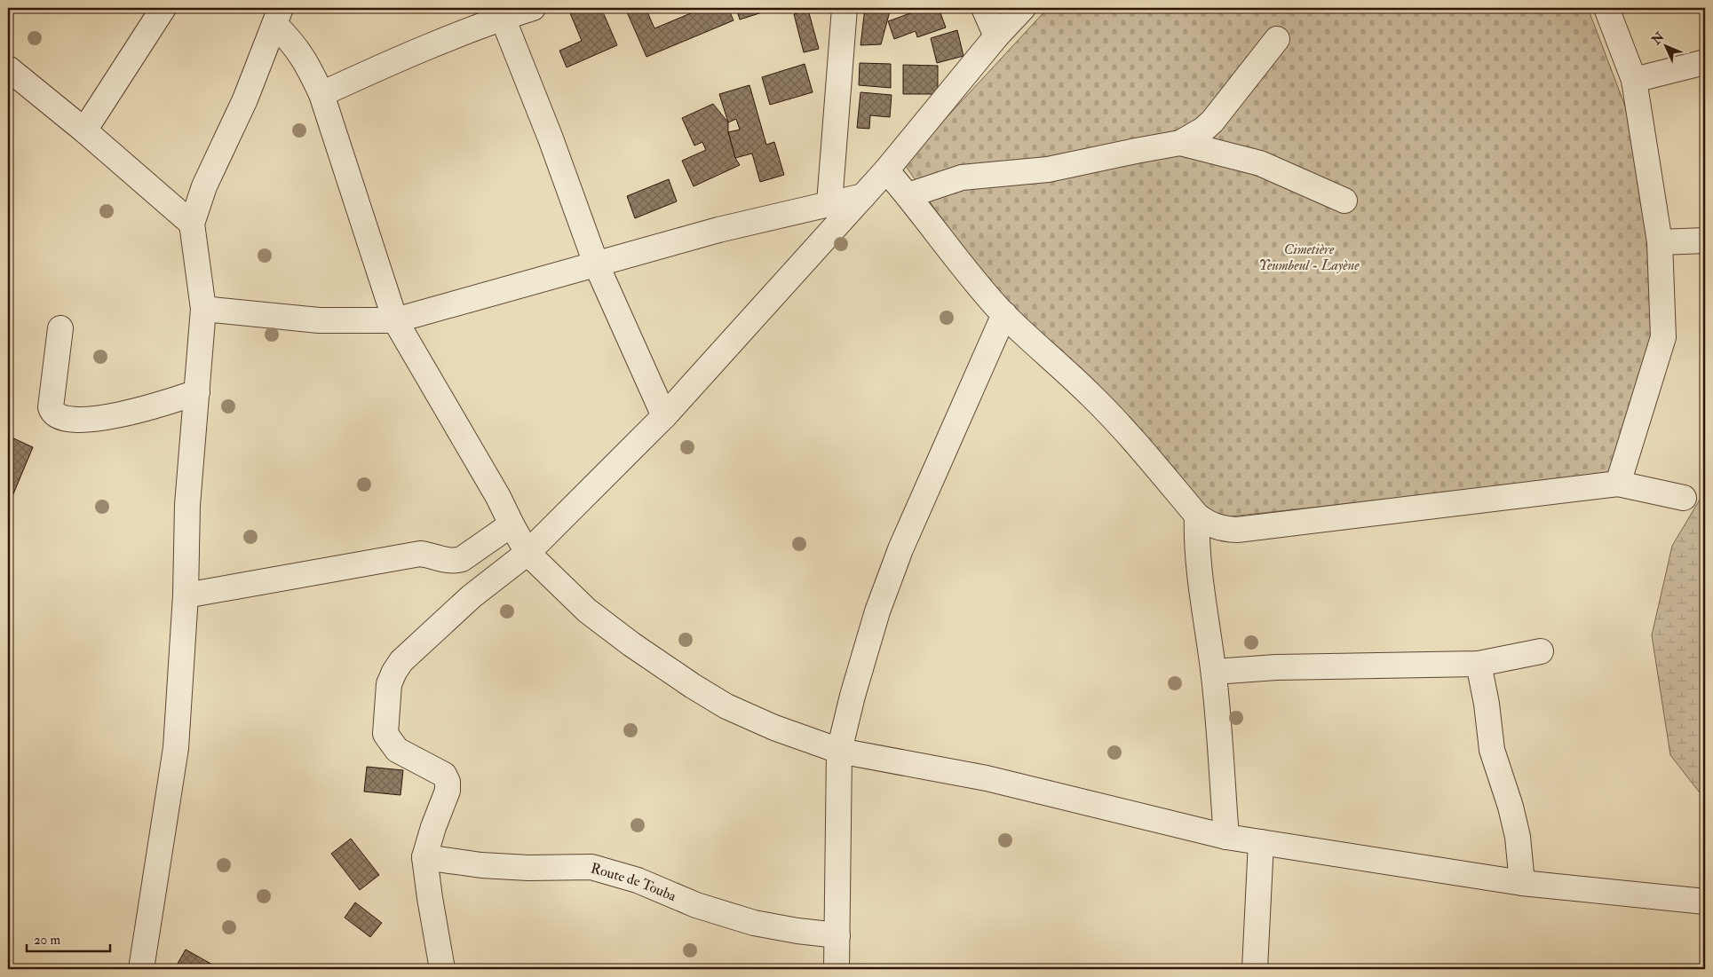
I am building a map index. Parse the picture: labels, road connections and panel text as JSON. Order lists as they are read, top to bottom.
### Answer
{
  "streets": {
    "street": ["Route de Touba"]
  },
  "parks": ["Cimetière Yeumbeul - Layène"],
  "scale_bar": "20 m",
  "north": "top left"
}
